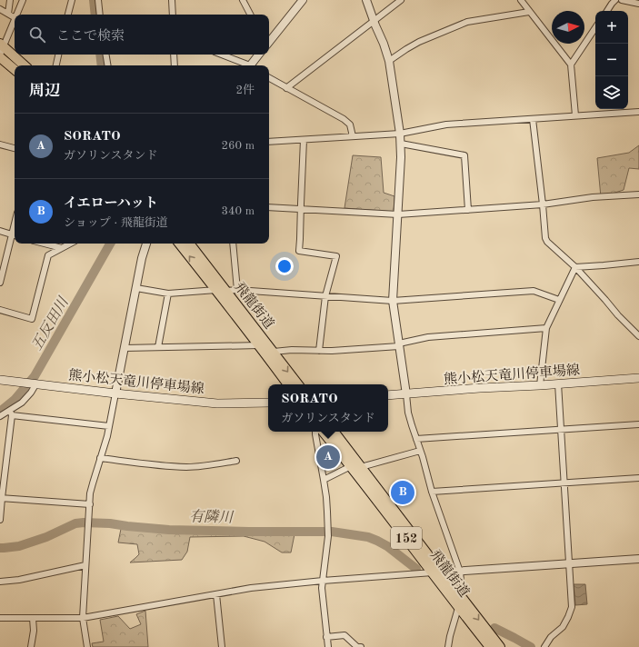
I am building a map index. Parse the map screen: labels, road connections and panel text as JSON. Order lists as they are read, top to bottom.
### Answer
{
  "streets": {
    "highway": ["飛龍街道", "152"],
    "main road": ["熊小松天竜川停車場線"]
  },
  "water": ["五反田川", "有隣川"],
  "north": "right",
  "page": {
    "map_buttons": ["+", "−"],
    "search": "ここで検索",
    "heading": ["周辺", "2件"],
    "list": [
      {
        "mark": "A",
        "name": "SORATO",
        "note": "ガソリンスタンド",
        "value": "260 m"
      },
      {
        "mark": "B",
        "name": "イエローハット",
        "note": "ショップ · 飛龍街道",
        "value": "340 m"
      }
    ],
    "popup": ["SORATO", "ガソリンスタンド"],
    "pins": ["A", "B"]
  }
}
